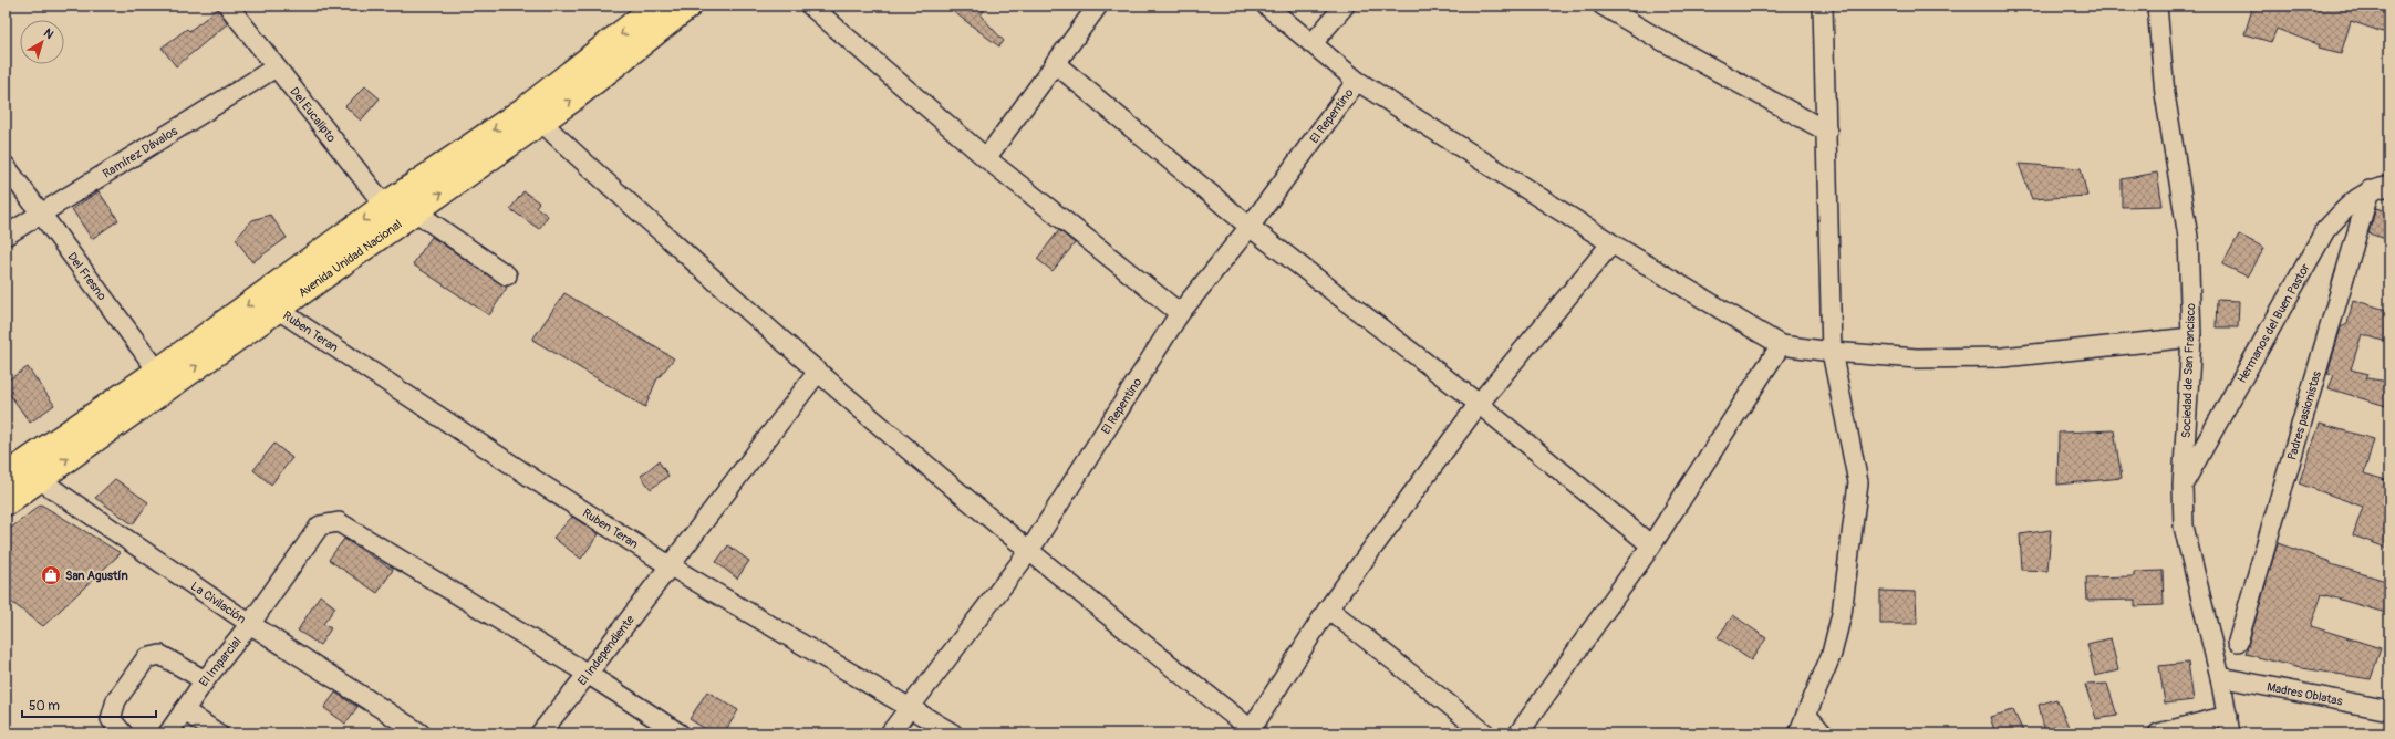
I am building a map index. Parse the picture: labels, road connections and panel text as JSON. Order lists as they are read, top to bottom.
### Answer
{
  "streets": {
    "main road": ["Avenida Unidad Nacional"],
    "street": [
      "Del Eucalipto",
      "El Repentino",
      "Ramírez Dávalos",
      "Del Fresno",
      "Hermanos del Buen Pastor",
      "Ruben Teran",
      "Sociedad de San Francisco",
      "Padres pasionistas",
      "La Civilación",
      "El Independiente",
      "El Imparcial",
      "Madres Oblatas"
    ]
  },
  "crossings": [
    ["Del Eucalipto", "Ramírez Dávalos"],
    ["Del Eucalipto", "Avenida Unidad Nacional"],
    ["El Repentino", "Ruben Teran"],
    ["Ramírez Dávalos", "Del Fresno"],
    ["Avenida Unidad Nacional", "Del Fresno"],
    ["Avenida Unidad Nacional", "Ruben Teran"],
    ["Avenida Unidad Nacional", "La Civilación"],
    ["Hermanos del Buen Pastor", "Sociedad de San Francisco"],
    ["Hermanos del Buen Pastor", "Padres pasionistas"],
    ["Ruben Teran", "El Independiente"],
    ["Sociedad de San Francisco", "Madres Oblatas"],
    ["La Civilación", "El Imparcial"],
    ["El Independiente", "El Imparcial"]
  ],
  "places": {
    "shop": ["San Agustín"]
  },
  "scale_bar": "50 m",
  "north": "top right"
}
